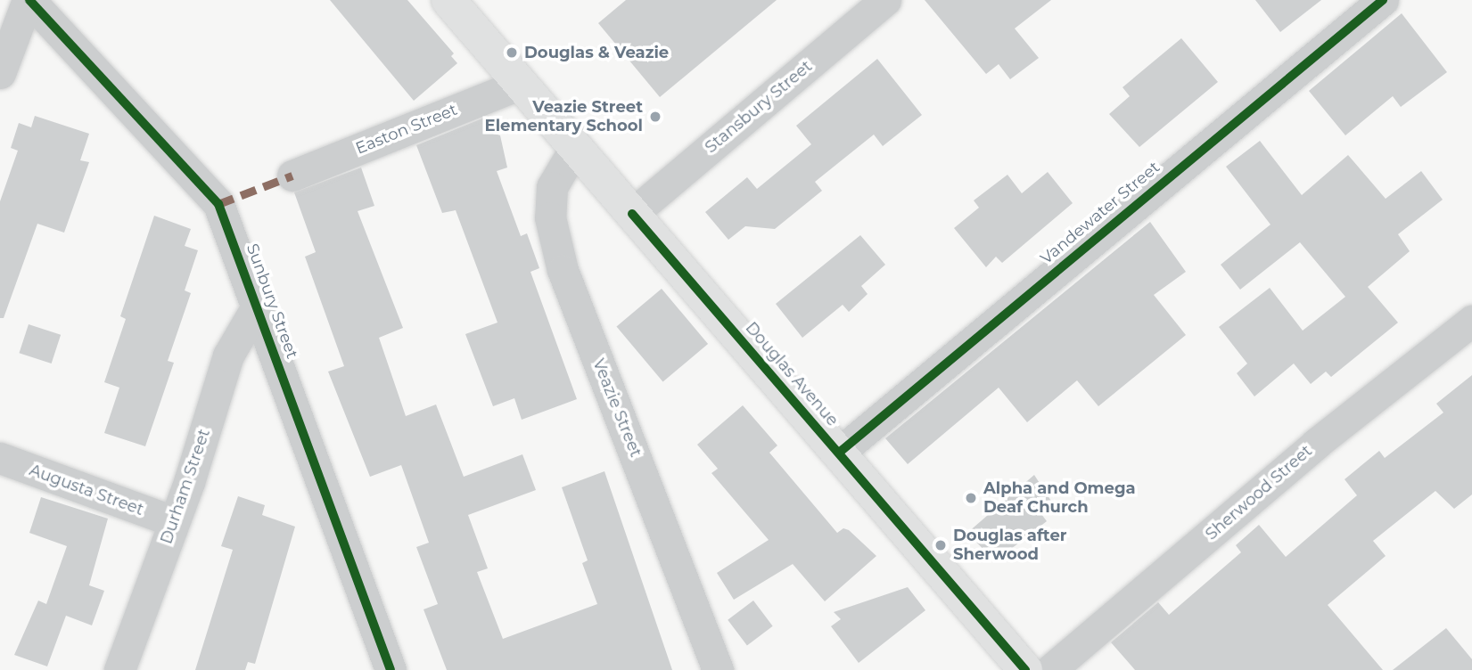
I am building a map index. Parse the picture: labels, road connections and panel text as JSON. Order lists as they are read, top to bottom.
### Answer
{
  "streets": {
    "main road": ["Douglas Avenue"],
    "street": [
      "Stansbury Street",
      "Easton Street",
      "Vandewater Street",
      "Sunbury Street",
      "Veazie Street",
      "Durham Street",
      "Augusta Street",
      "Sherwood Street"
    ]
  },
  "crossings": [
    ["Stansbury Street", "Douglas Avenue"],
    ["Easton Street", "Douglas Avenue"],
    ["Vandewater Street", "Douglas Avenue"],
    ["Sunbury Street", "Durham Street"],
    ["Douglas Avenue", "Veazie Street"],
    ["Durham Street", "Augusta Street"]
  ],
  "places": [
    "Douglas & Veazie",
    "Veazie Street Elementary School",
    "Alpha and Omega Deaf Church",
    "Douglas after Sherwood"
  ]
}
